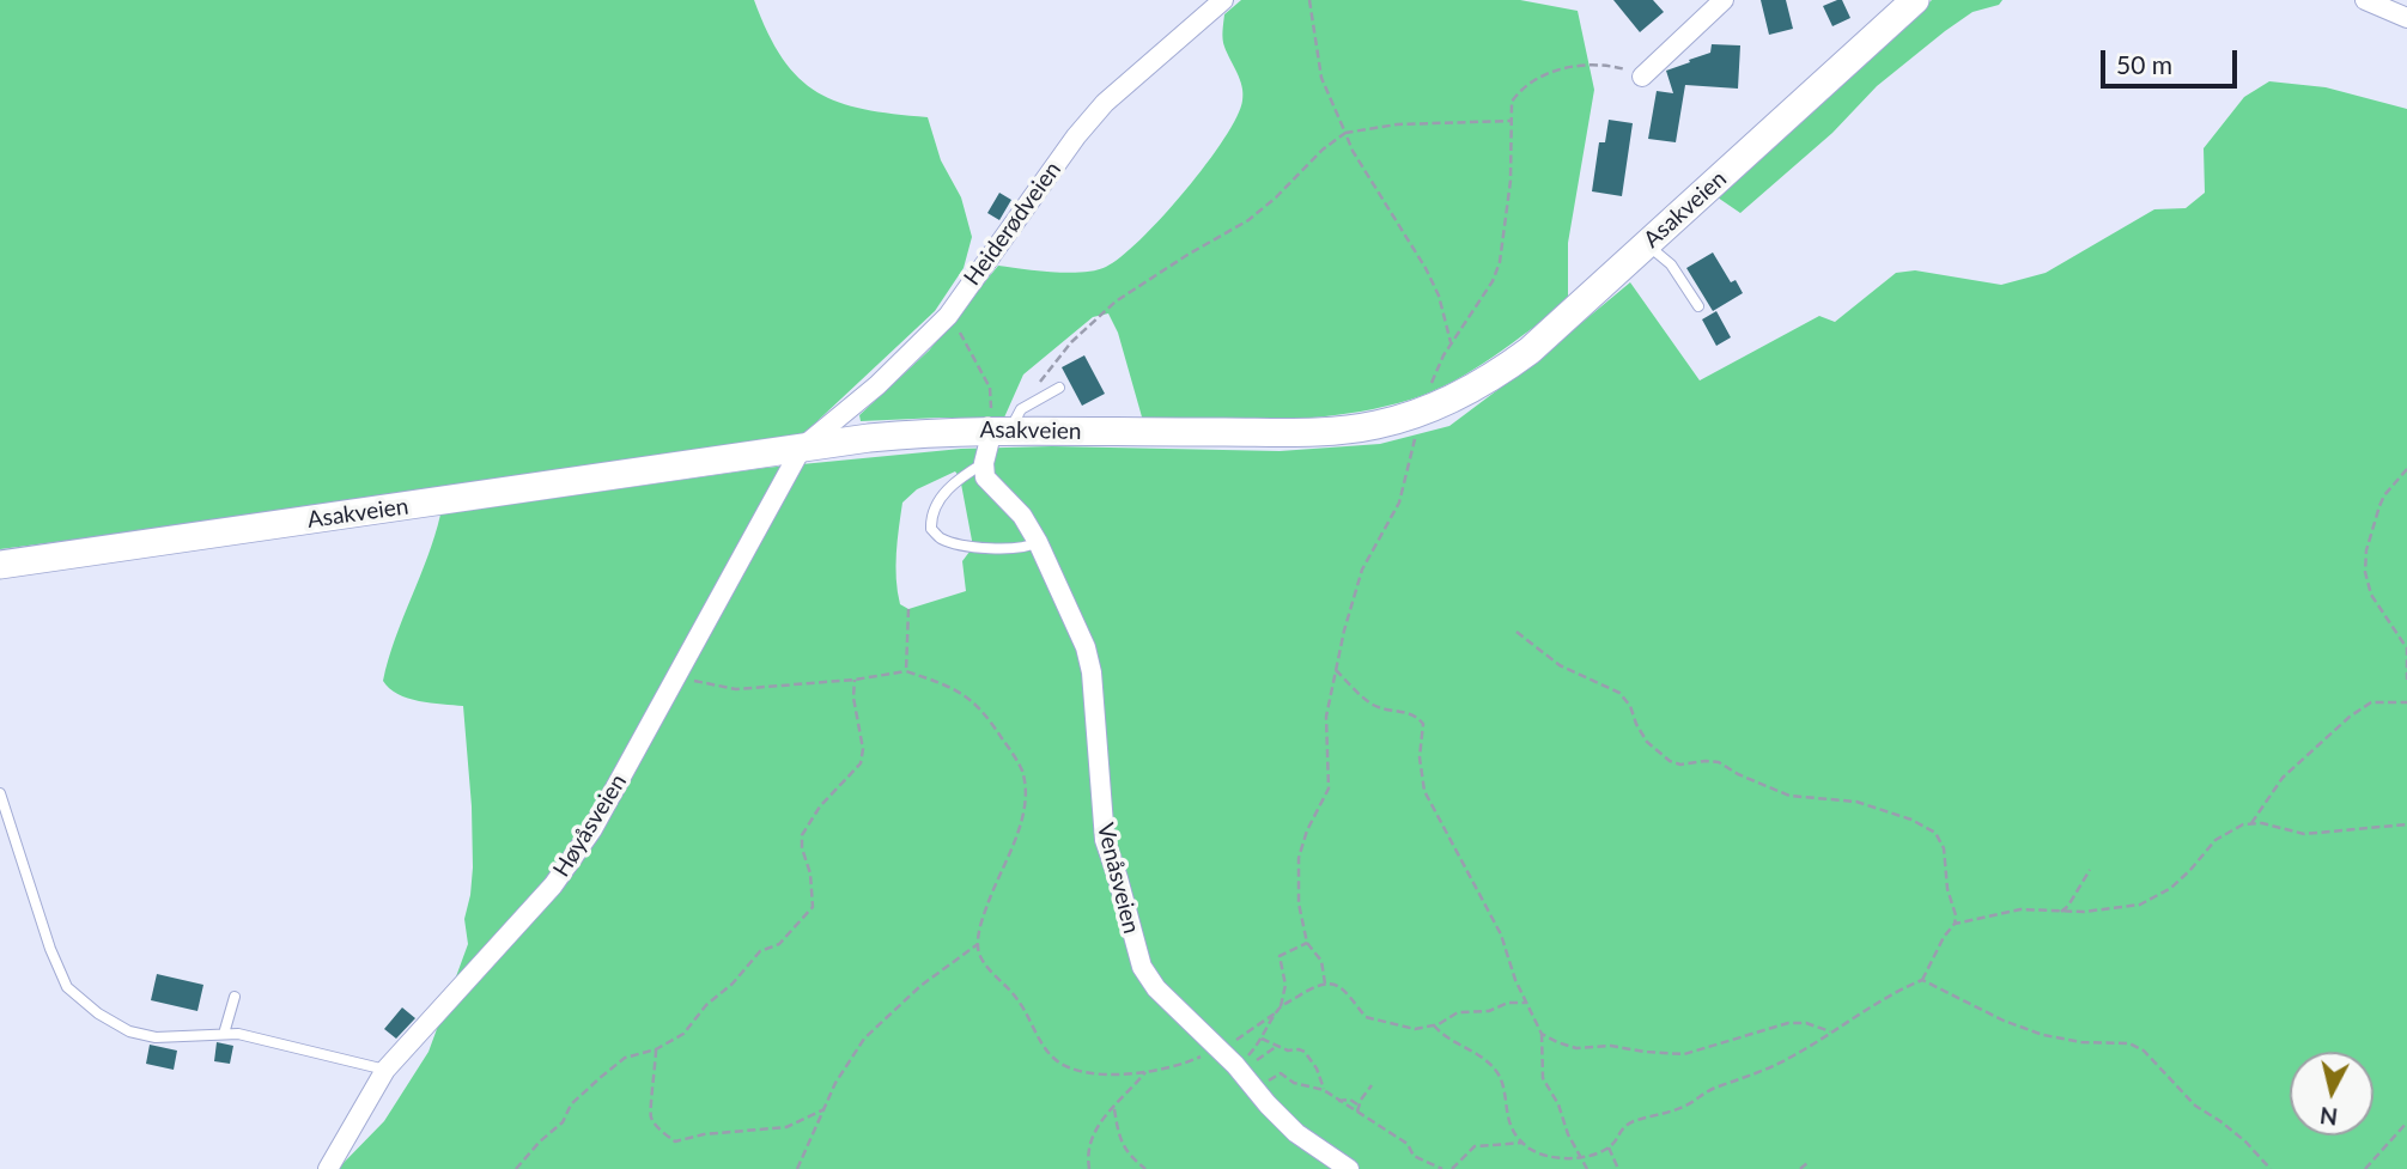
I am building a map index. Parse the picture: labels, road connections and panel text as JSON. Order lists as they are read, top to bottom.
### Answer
{
  "streets": {
    "main road": ["Asakveien"],
    "street": ["Heiderødveien", "Høyåsveien", "Venåsveien"]
  },
  "crossings": [
    ["Asakveien", "Heiderødveien"],
    ["Asakveien", "Høyåsveien"],
    ["Heiderødveien", "Høyåsveien"]
  ],
  "scale_bar": "50 m",
  "north": "bottom"
}
